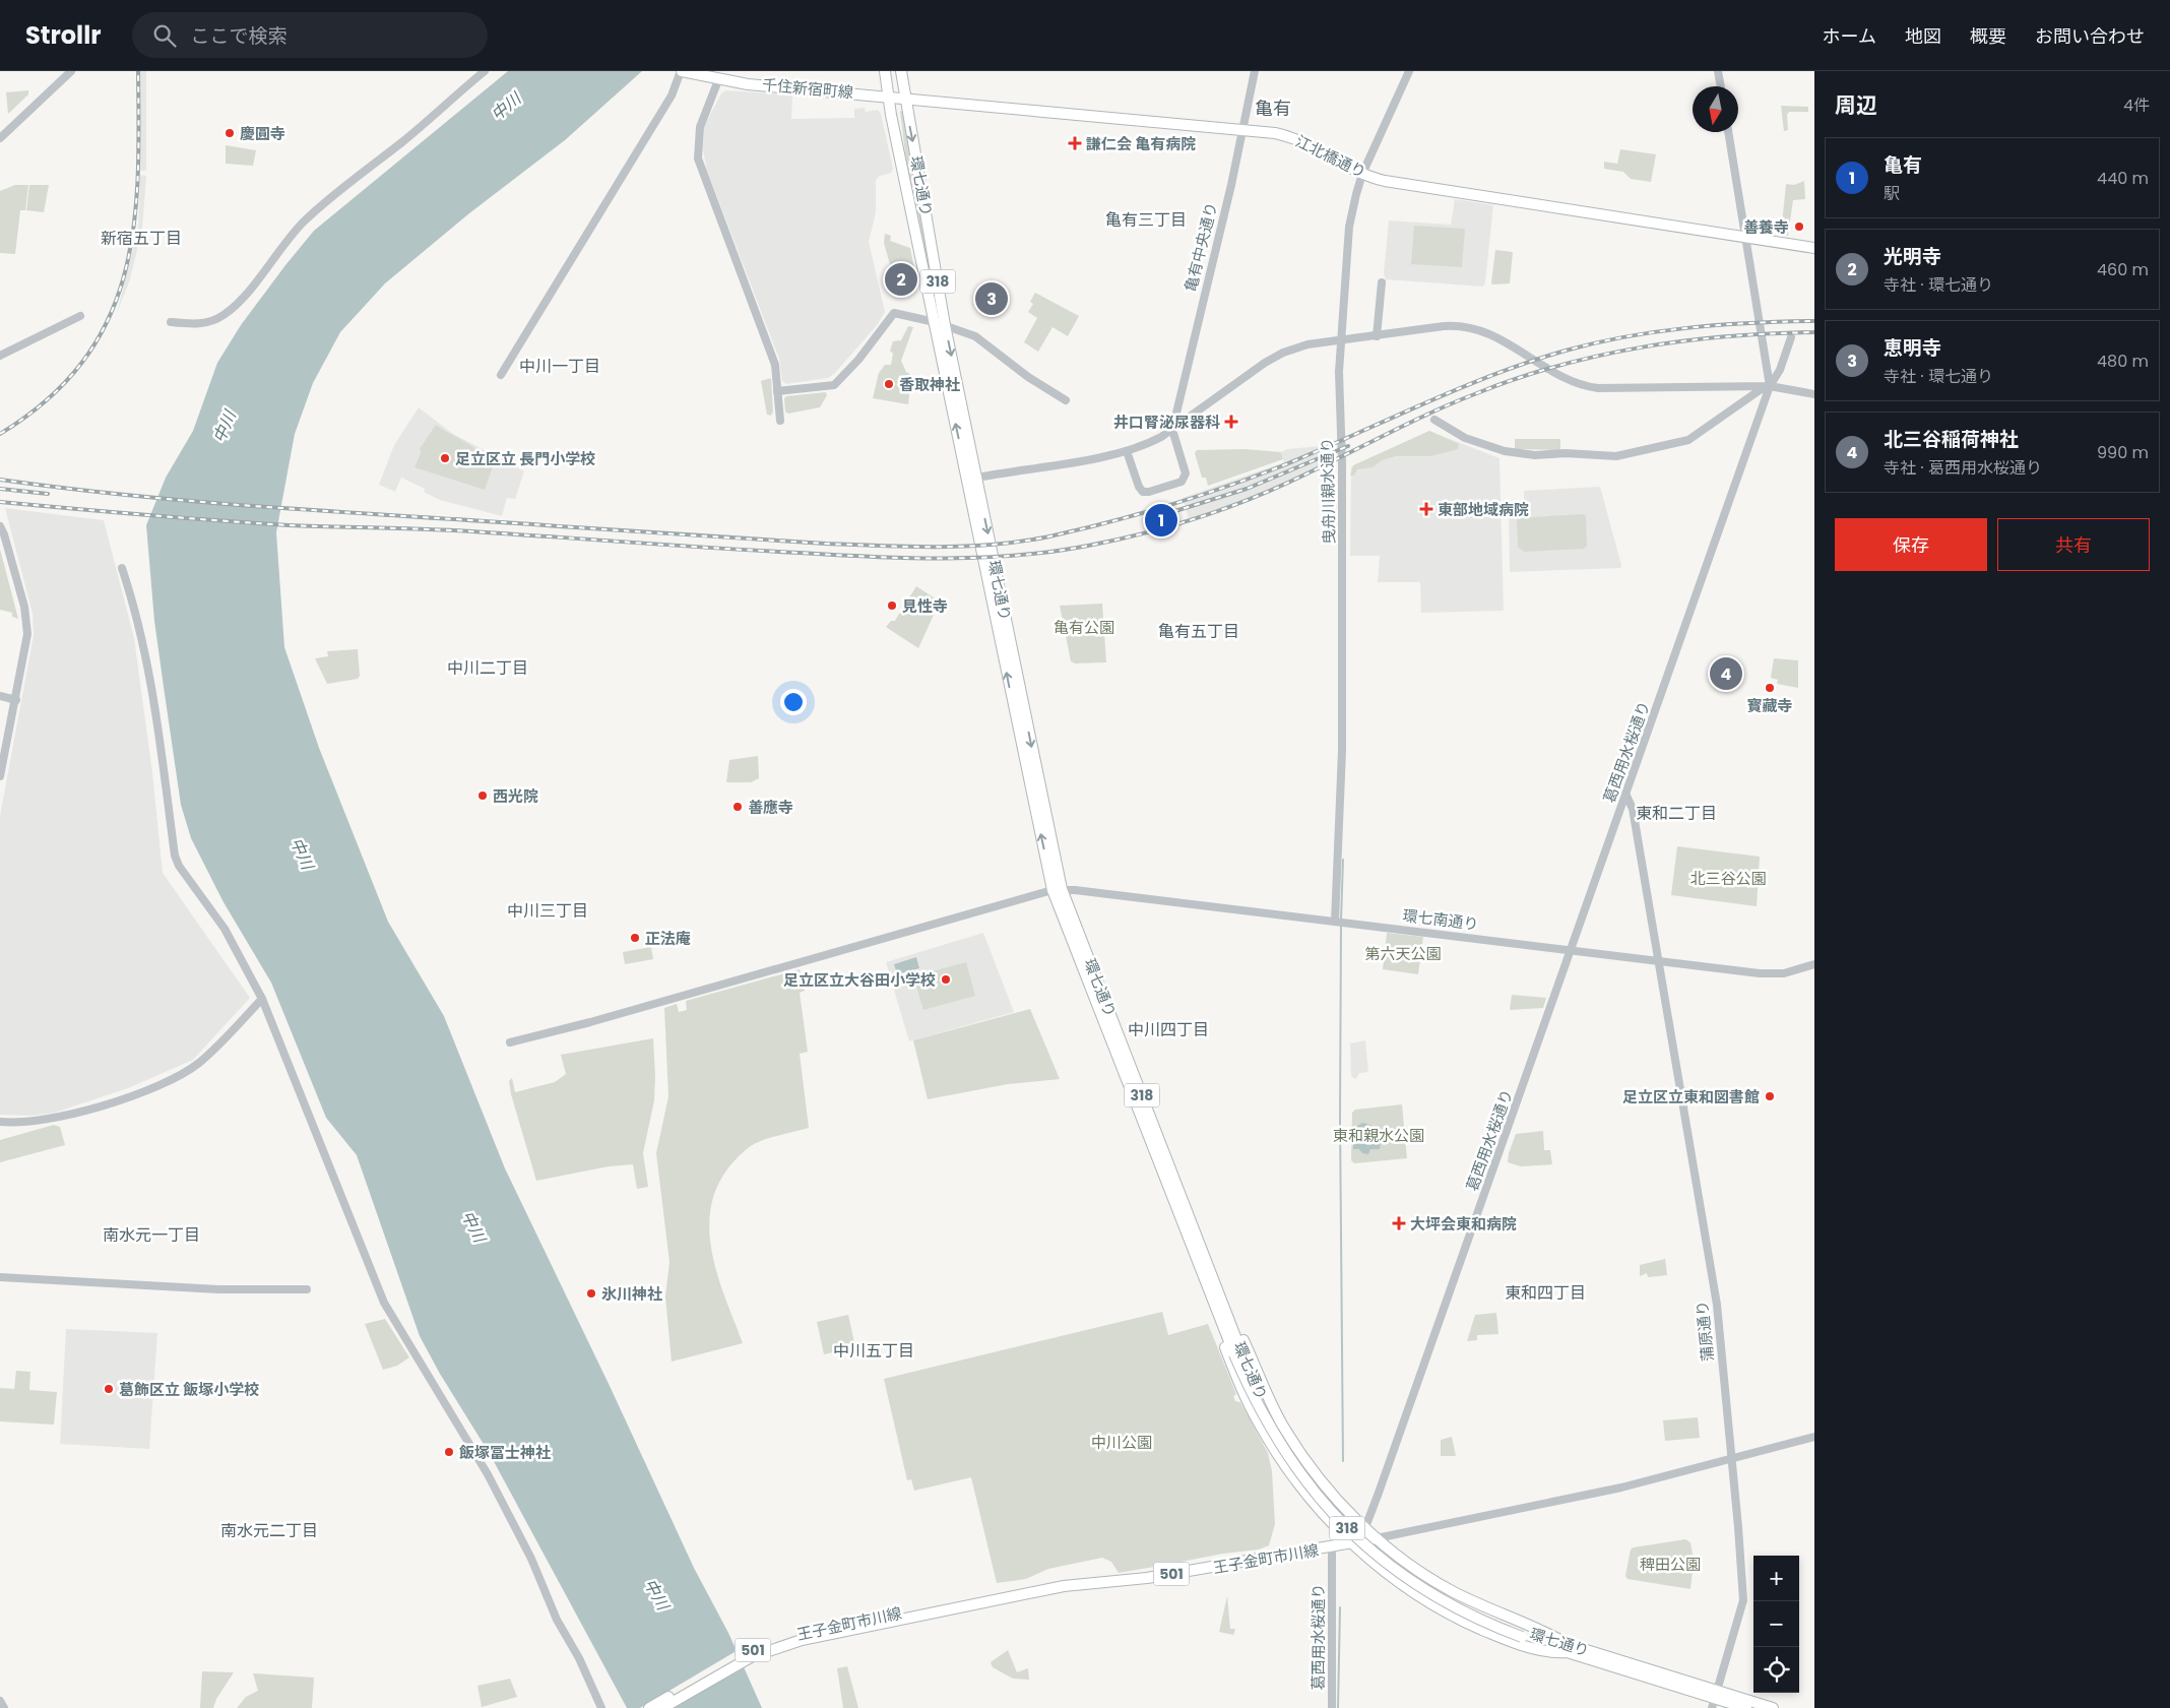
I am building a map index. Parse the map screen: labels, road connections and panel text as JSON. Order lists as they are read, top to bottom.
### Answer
{
  "streets": {
    "main road": [
      "千住新宿町線",
      "江北橋通り",
      "環七通り",
      "318",
      "王子金町市川線",
      "501"
    ],
    "street": [
      "亀有中央通り",
      "曳舟川親水通り",
      "葛西用水桜通り",
      "環七南通り",
      "蒲原通り"
    ]
  },
  "crossings": [
    ["千住新宿町線", "江北橋通り"],
    ["千住新宿町線", "環七通り"],
    ["江北橋通り", "環七通り"],
    ["江北橋通り", "亀有中央通り"],
    ["江北橋通り", "曳舟川親水通り"],
    ["環七通り", "318"],
    ["環七通り", "環七南通り"],
    ["環七通り", "蒲原通り"],
    ["318", "葛西用水桜通り"],
    ["318", "王子金町市川線"],
    ["曳舟川親水通り", "環七南通り"],
    ["葛西用水桜通り", "環七南通り"],
    ["葛西用水桜通り", "蒲原通り"],
    ["葛西用水桜通り", "王子金町市川線"],
    ["環七南通り", "蒲原通り"]
  ],
  "districts": [
    "亀有",
    "亀有三丁目",
    "新宿五丁目",
    "中川一丁目",
    "亀有五丁目",
    "中川二丁目",
    "東和二丁目",
    "中川三丁目",
    "中川四丁目",
    "南水元一丁目",
    "東和四丁目",
    "中川五丁目",
    "南水元二丁目"
  ],
  "water": ["中川"],
  "parks": [
    "亀有公園",
    "北三谷公園",
    "第六天公園",
    "東和親水公園",
    "中川公園",
    "稗田公園"
  ],
  "places": {
    "other": [
      "慶圓寺",
      "善養寺",
      "香取神社",
      "足立区立 長門小学校",
      "見性寺",
      "寳藏寺",
      "西光院",
      "善應寺",
      "正法庵",
      "足立区立大谷田小学校",
      "足立区立東和図書館",
      "氷川神社",
      "葛飾区立 飯塚小学校",
      "飯塚冨士神社"
    ],
    "health": [
      "謙仁会 亀有病院",
      "井口腎泌尿器科",
      "東部地域病院",
      "大坪会東和病院"
    ]
  },
  "north": "bottom",
  "page": {
    "header": "Strollr",
    "search": "ここで検索",
    "nav": [
      "ホーム",
      "地図",
      "概要",
      "お問い合わせ"
    ],
    "heading": ["周辺", "4件"],
    "list": [
      {
        "mark": "1",
        "name": "亀有",
        "note": "駅",
        "value": "440 m"
      },
      {
        "mark": "2",
        "name": "光明寺",
        "note": "寺社 · 環七通り",
        "value": "460 m"
      },
      {
        "mark": "3",
        "name": "恵明寺",
        "note": "寺社 · 環七通り",
        "value": "480 m"
      },
      {
        "mark": "4",
        "name": "北三谷稲荷神社",
        "note": "寺社 · 葛西用水桜通り",
        "value": "990 m"
      }
    ],
    "pins": [
      "2",
      "3",
      "1",
      "4"
    ],
    "buttons": ["保存", "共有"],
    "map_buttons": ["+", "−"]
  }
}
